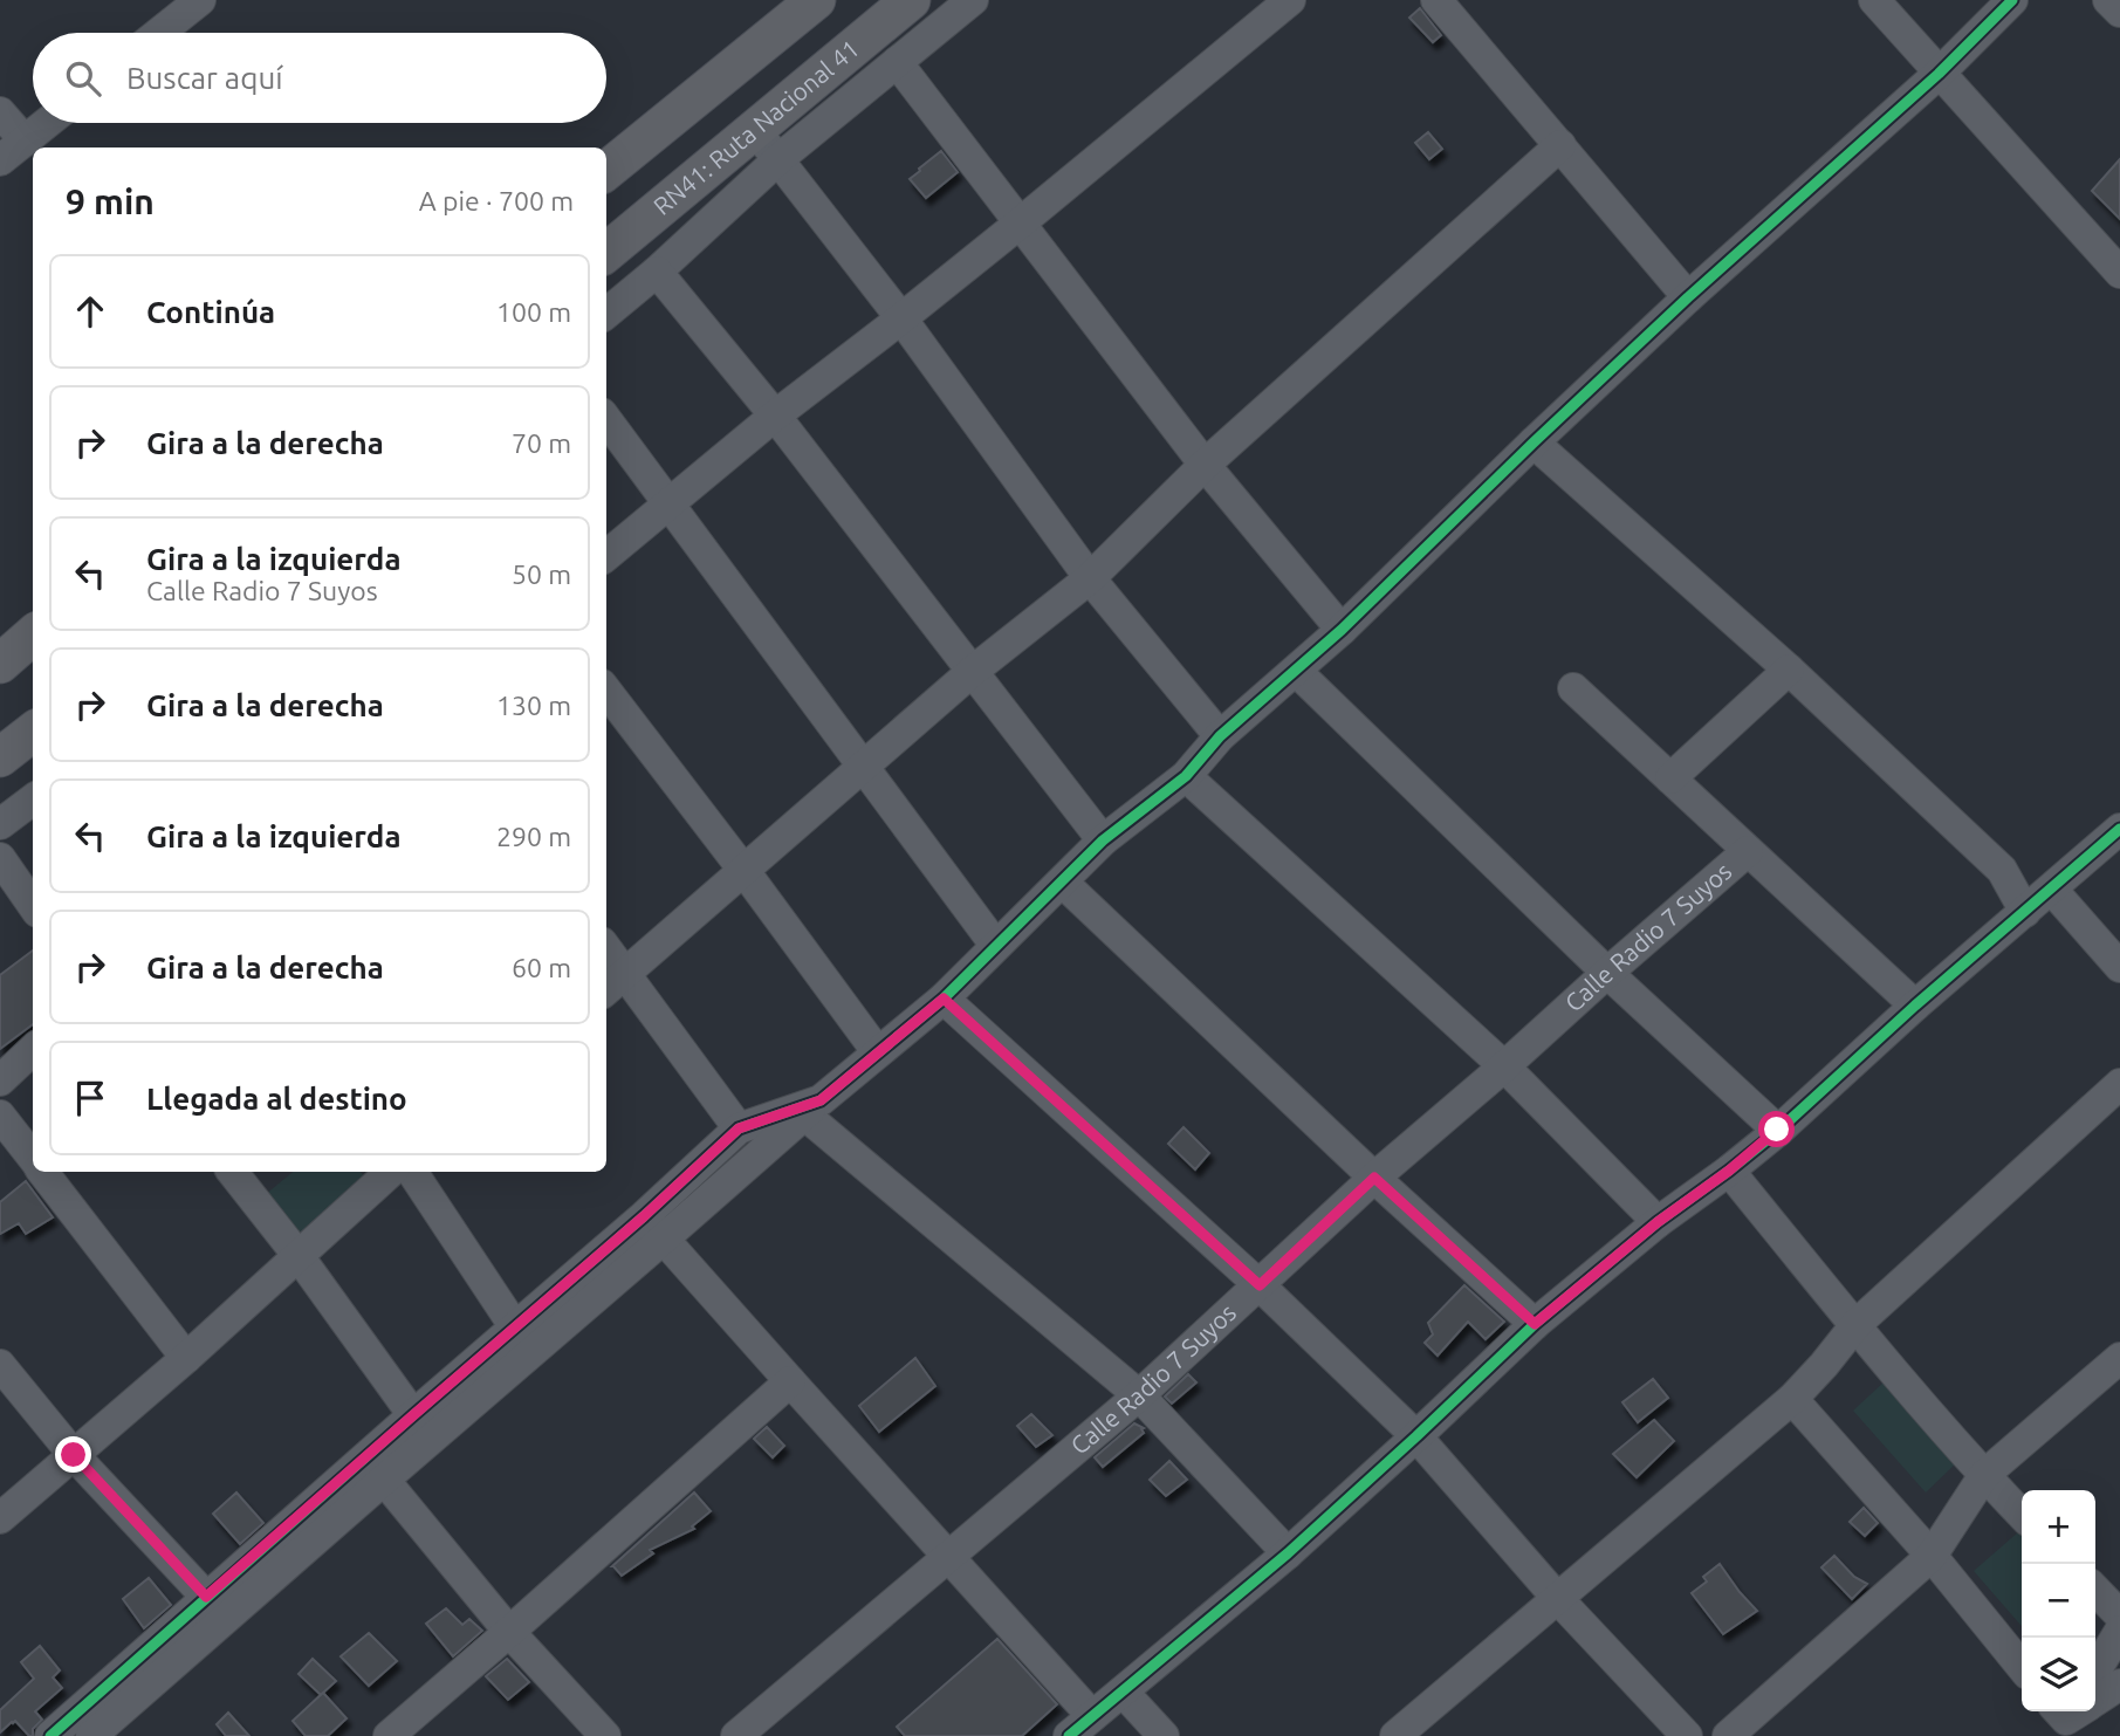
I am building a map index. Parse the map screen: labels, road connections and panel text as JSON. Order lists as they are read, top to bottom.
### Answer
{
  "streets": {
    "main road": ["RN41: Ruta Nacional 41"],
    "street": ["Calle Radio 7 Suyos"]
  },
  "page": {
    "search": "Buscar aquí",
    "heading": ["9 min", "A pie · 700 m"],
    "list": [
      ["Continúa", "100 m"],
      ["Gira a la derecha", "70 m"],
      ["Gira a la izquierda", "Calle Radio 7 Suyos", "50 m"],
      ["Gira a la derecha", "130 m"],
      ["Gira a la izquierda", "290 m"],
      ["Gira a la derecha", "60 m"],
      "Llegada al destino"
    ],
    "map_buttons": ["+", "−"]
  }
}
